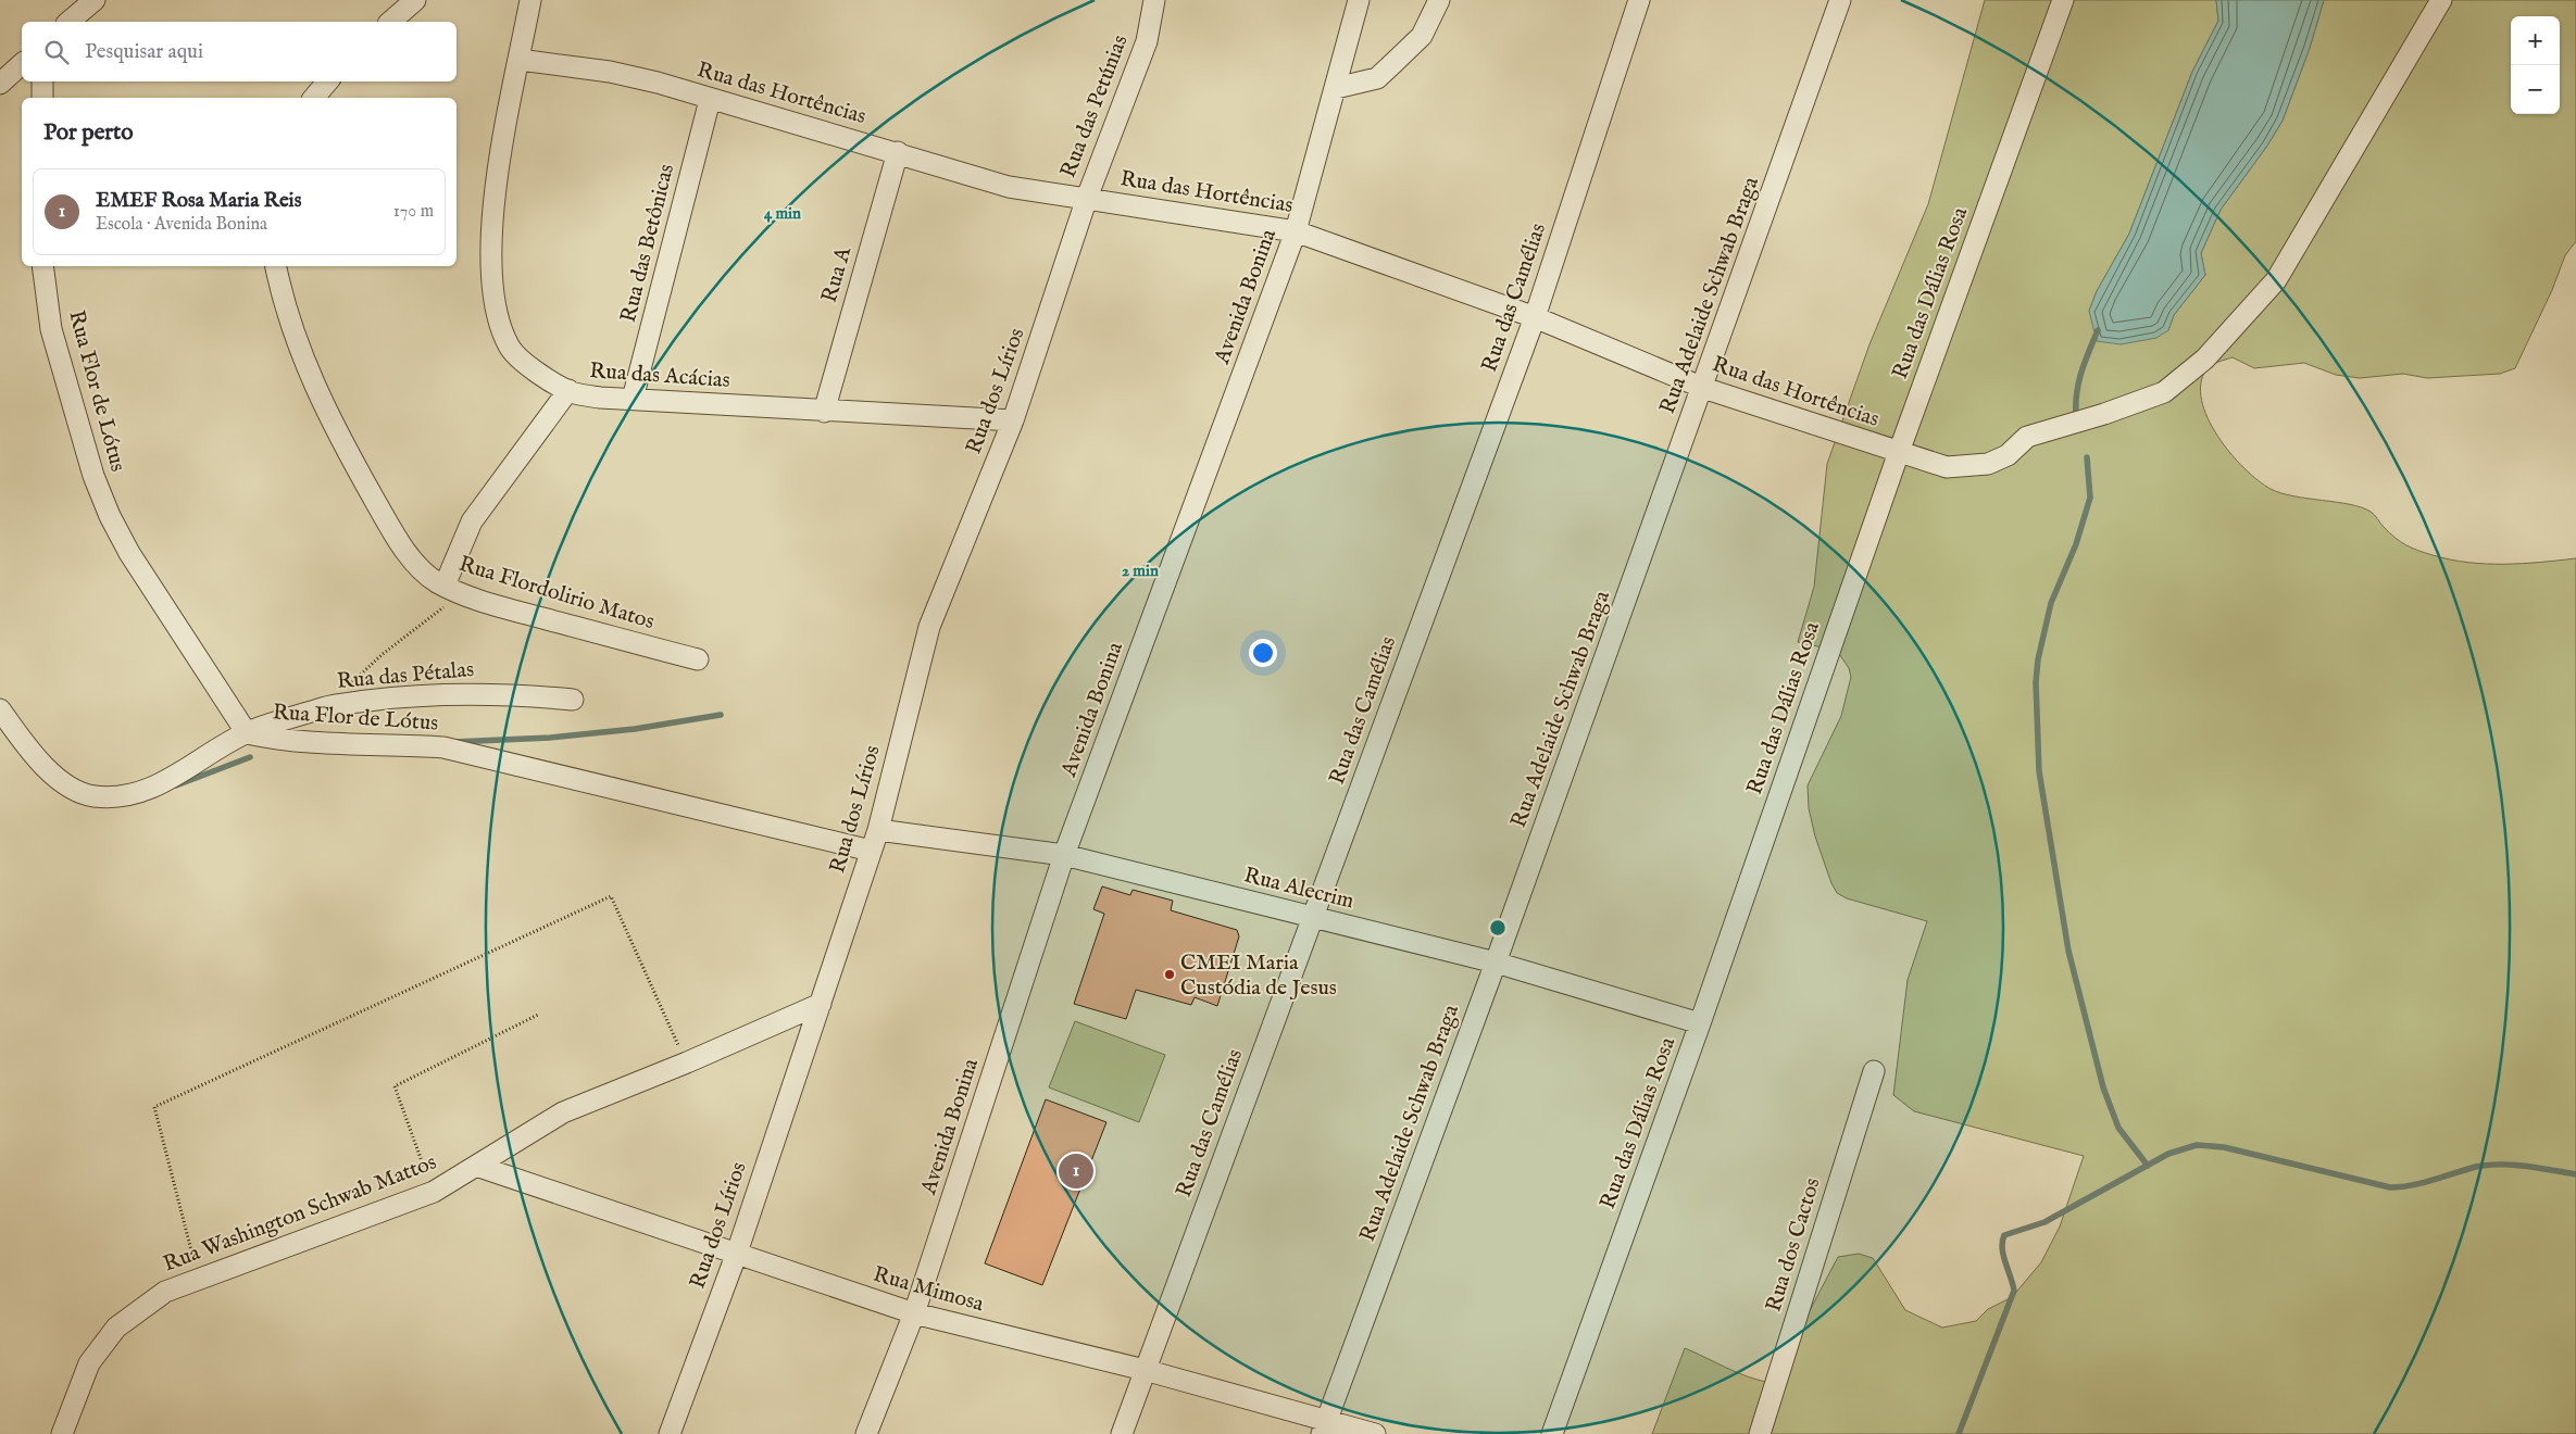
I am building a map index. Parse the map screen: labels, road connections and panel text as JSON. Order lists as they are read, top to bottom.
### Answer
{
  "streets": {
    "street": [
      "Rua das Hortências",
      "Rua das Petúnias",
      "Rua das Betônicas",
      "Rua A",
      "Rua das Dálias Rosa",
      "Rua Adelaide Schwab Braga",
      "Avenida Bonina",
      "Rua das Camélias",
      "Rua das Acácias",
      "Rua Flor de Lótus",
      "Rua dos Lírios",
      "Rua Flordolirio Matos",
      "Rua das Pétalas",
      "Rua Alecrim",
      "Rua Washington Schwab Mattos",
      "Rua dos Cactos",
      "Rua Mimosa"
    ]
  },
  "crossings": [
    ["Rua das Hortências", "Rua das Petúnias"],
    ["Rua das Hortências", "Rua das Betônicas"],
    ["Rua das Hortências", "Rua A"],
    ["Rua das Hortências", "Rua das Dálias Rosa"],
    ["Rua das Hortências", "Rua Adelaide Schwab Braga"],
    ["Rua das Hortências", "Avenida Bonina"],
    ["Rua das Hortências", "Rua das Camélias"],
    ["Rua das Hortências", "Rua das Acácias"],
    ["Rua das Hortências", "Rua dos Lírios"],
    ["Rua das Petúnias", "Rua dos Lírios"],
    ["Rua das Betônicas", "Rua das Acácias"],
    ["Rua A", "Rua das Acácias"],
    ["Rua das Dálias Rosa", "Rua Alecrim"],
    ["Rua Adelaide Schwab Braga", "Rua Alecrim"],
    ["Rua Adelaide Schwab Braga", "Rua Mimosa"],
    ["Avenida Bonina", "Rua Alecrim"],
    ["Avenida Bonina", "Rua Mimosa"],
    ["Rua das Camélias", "Rua Alecrim"],
    ["Rua das Camélias", "Rua Mimosa"],
    ["Rua das Acácias", "Rua dos Lírios"],
    ["Rua Flor de Lótus", "Rua dos Lírios"],
    ["Rua Flor de Lótus", "Rua das Pétalas"],
    ["Rua dos Lírios", "Rua Alecrim"],
    ["Rua dos Lírios", "Rua Washington Schwab Mattos"],
    ["Rua dos Lírios", "Rua Mimosa"],
    ["Rua Washington Schwab Mattos", "Rua Mimosa"]
  ],
  "places": ["CMEI Maria Custódia de Jesus"],
  "page": {
    "map_buttons": ["+", "−"],
    "search": "Pesquisar aqui",
    "heading": "Por perto",
    "list": [
      {
        "mark": "1",
        "name": "EMEF Rosa Maria Reis",
        "note": "Escola · Avenida Bonina",
        "value": "170 m"
      }
    ],
    "pins": "1"
  },
  "rings": ["4 min", "2 min"]
}
